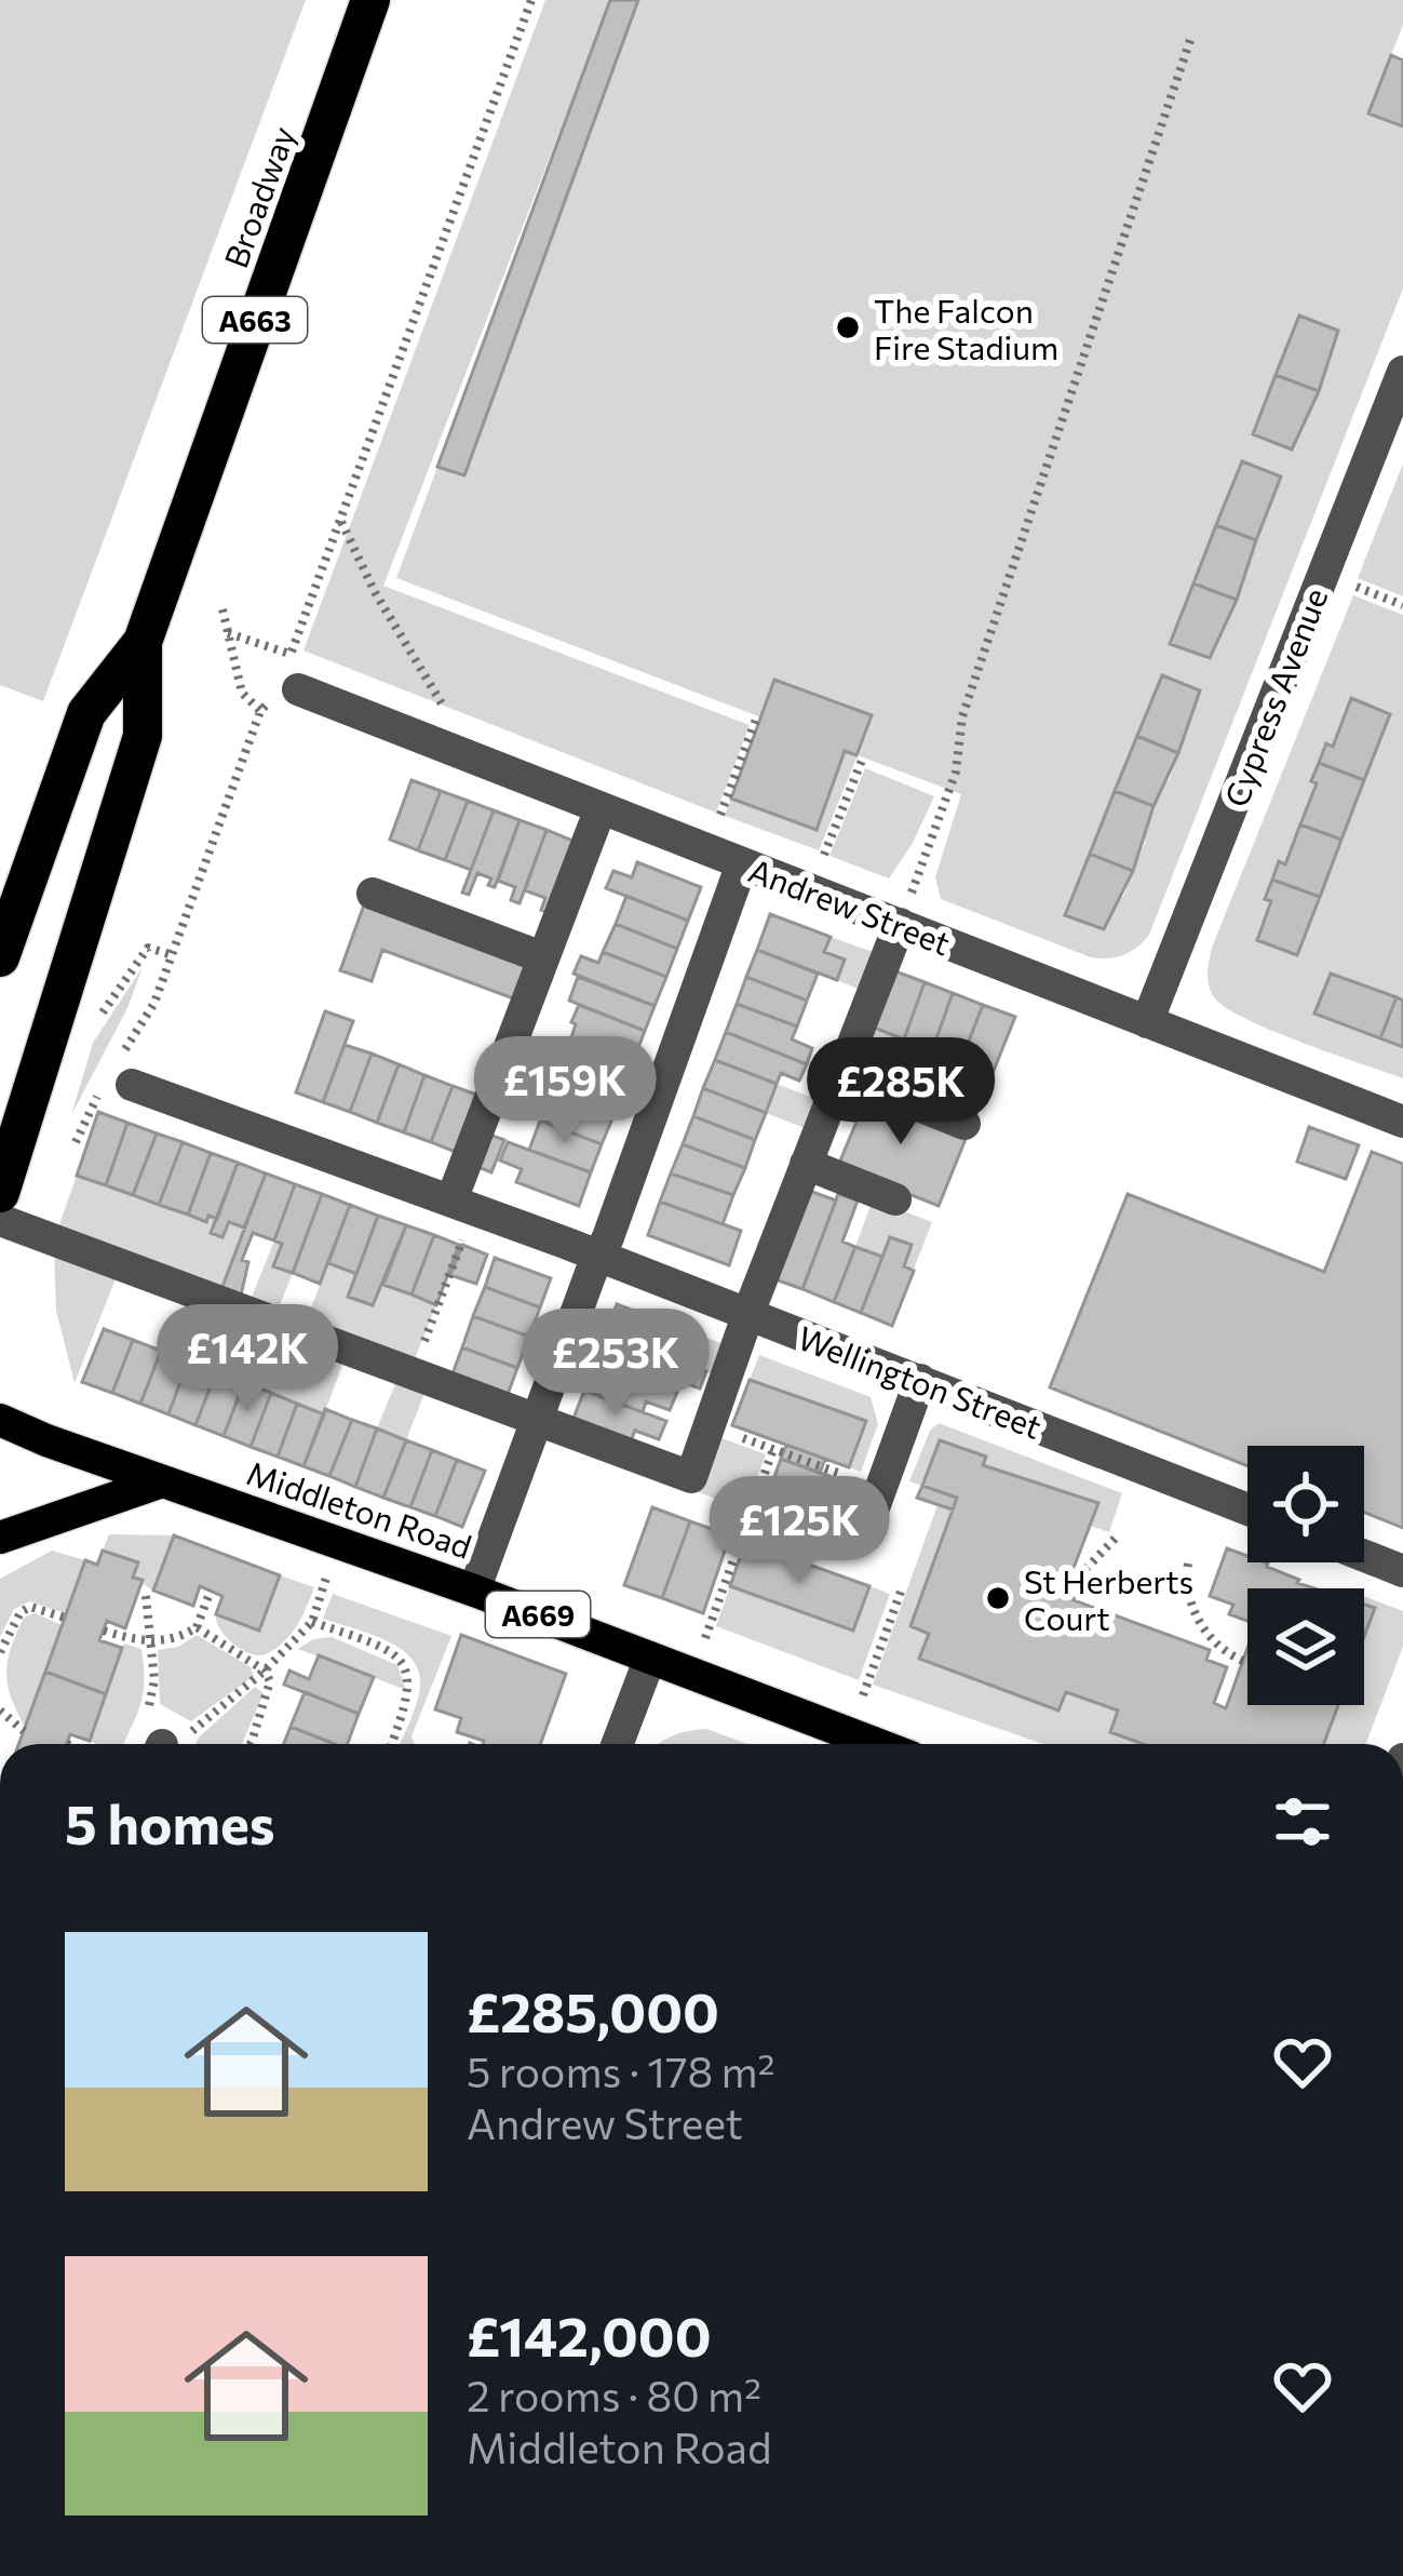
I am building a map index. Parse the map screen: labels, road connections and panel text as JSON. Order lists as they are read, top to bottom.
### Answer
{
  "streets": {
    "highway": ["Broadway", "A663"],
    "main road": ["Middleton Road", "A669"],
    "street": ["Cypress Avenue", "Andrew Street", "Wellington Street"]
  },
  "crossings": [
    ["Cypress Avenue", "Andrew Street"]
  ],
  "places": ["The Falcon Fire Stadium", "St Herberts Court"],
  "page": {
    "price": [
      "£159K",
      "£285K",
      "£142K",
      "£253K",
      "£125K"
    ],
    "heading": "5 homes",
    "list": [
      {
        "name": "£285,000",
        "note": "5 rooms · 178 m² · Andrew Street"
      },
      {
        "name": "£142,000",
        "note": "2 rooms · 80 m² · Middleton Road"
      }
    ]
  }
}
